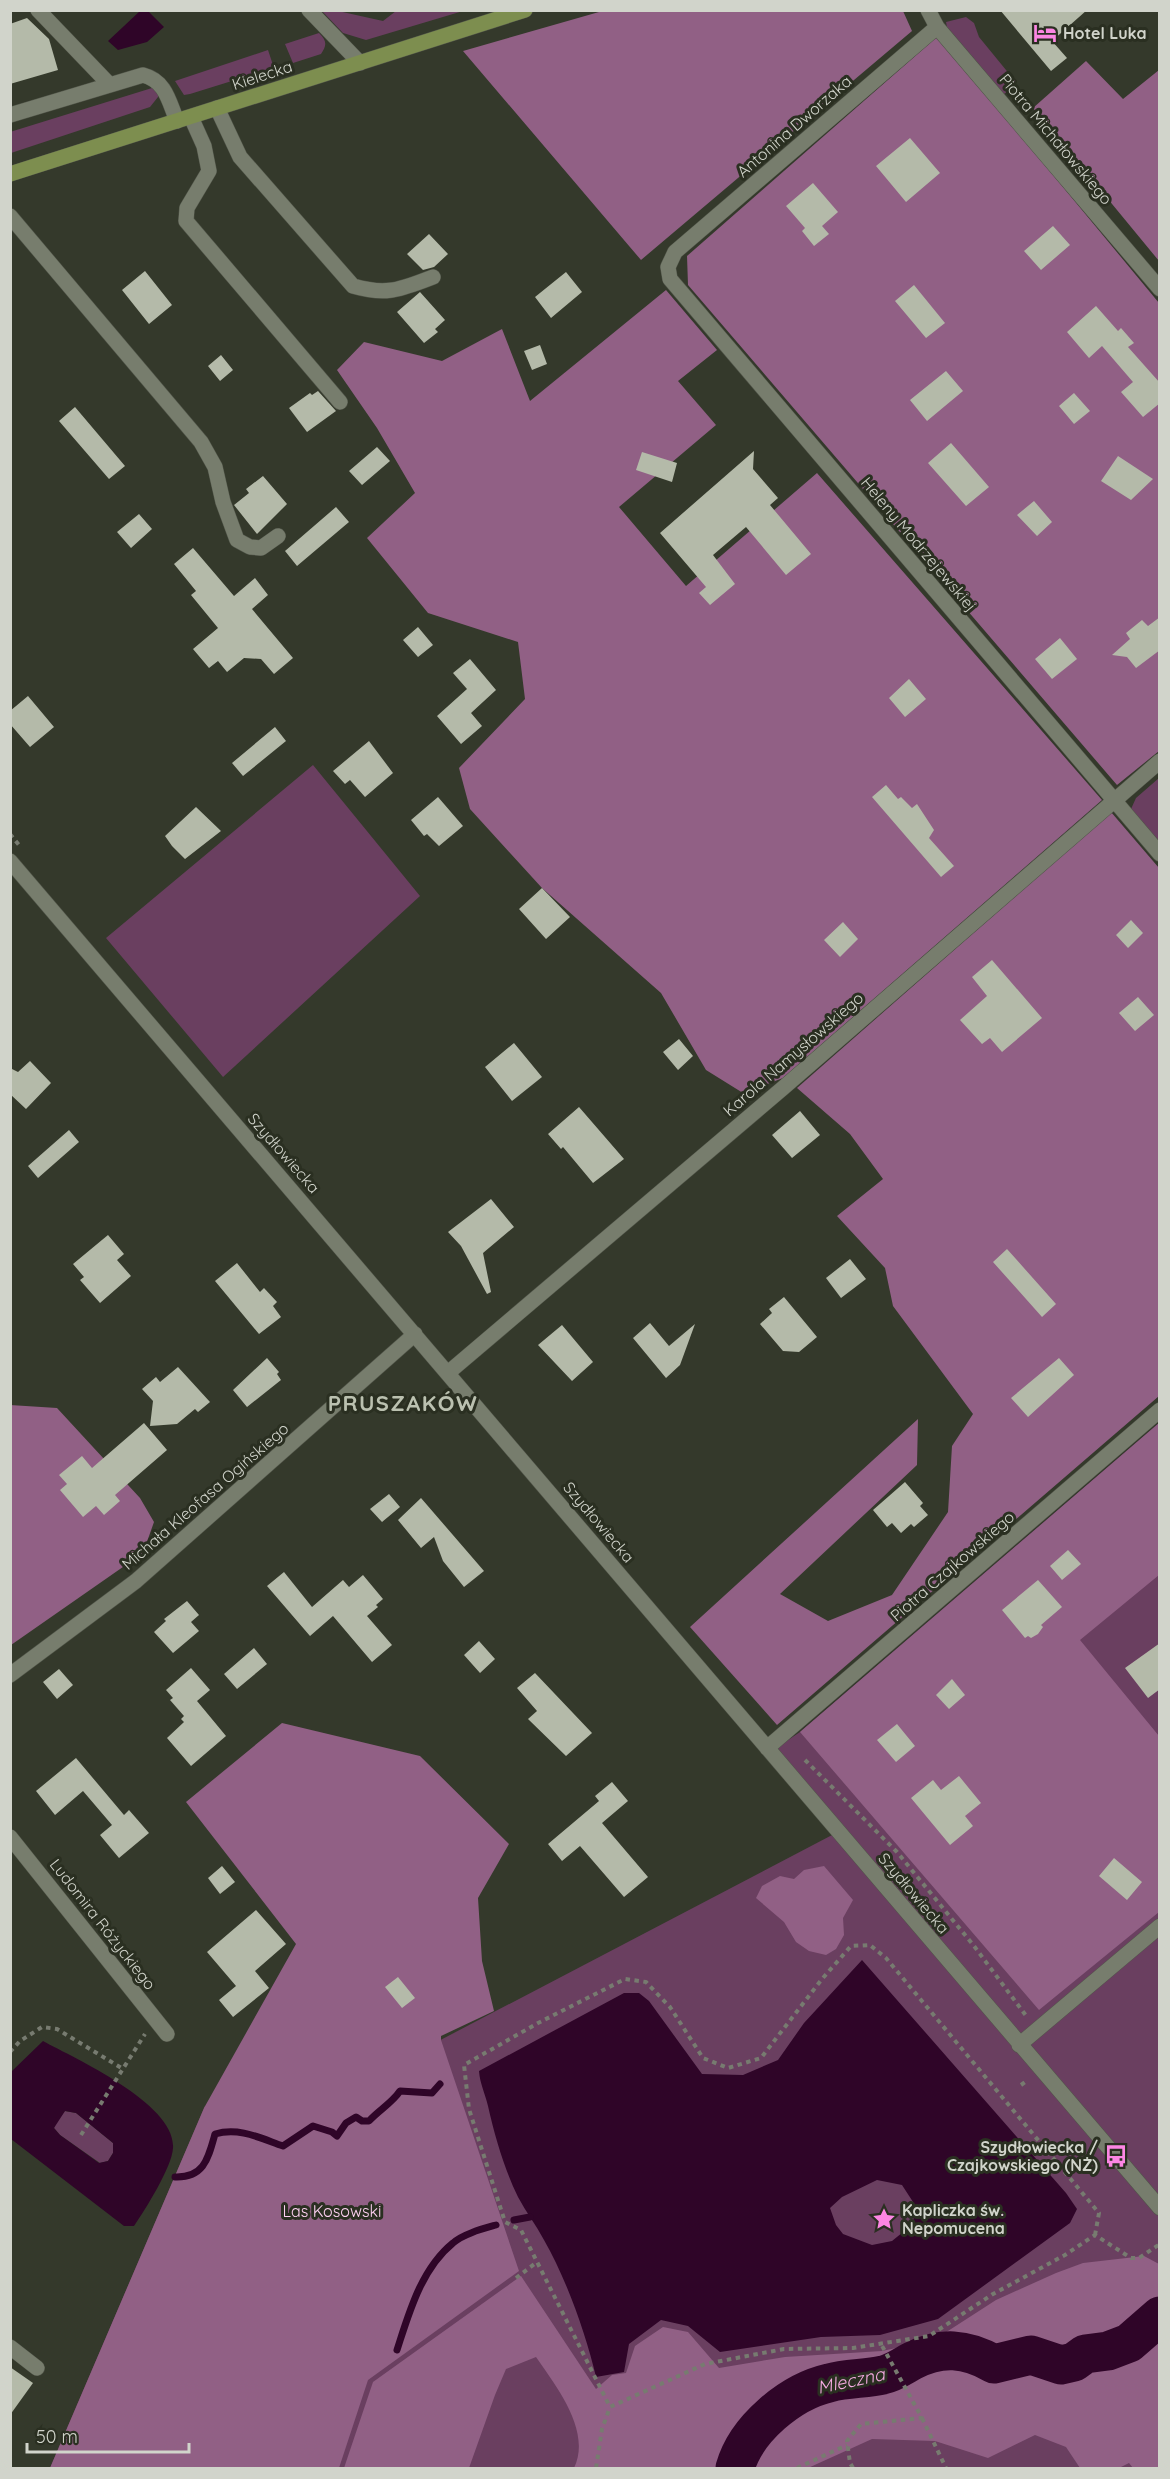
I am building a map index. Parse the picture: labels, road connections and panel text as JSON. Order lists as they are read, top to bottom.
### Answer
{
  "streets": {
    "main road": ["Kielecka"],
    "street": [
      "Antonina Dworzaka",
      "Piotra Michałowskiego",
      "Heleny Modrzejewskiej",
      "Karola Namysłowskiego",
      "Szydłowiecka",
      "Michała Kleofasa Ogińskiego",
      "Piotra Czajkowskiego",
      "Ludomira Różyckiego"
    ]
  },
  "crossings": [
    ["Antonina Dworzaka", "Piotra Michałowskiego"],
    ["Antonina Dworzaka", "Heleny Modrzejewskiej"],
    ["Heleny Modrzejewskiej", "Karola Namysłowskiego"],
    ["Karola Namysłowskiego", "Szydłowiecka"],
    ["Szydłowiecka", "Michała Kleofasa Ogińskiego"],
    ["Szydłowiecka", "Piotra Czajkowskiego"]
  ],
  "districts": ["PRUSZAKÓW"],
  "water": ["Mleczna"],
  "parks": ["Las Kosowski"],
  "places": {
    "hotel": ["Hotel Luka"],
    "bus stop": ["Szydłowiecka / Czajkowskiego (NŻ)"],
    "place": ["Kapliczka św. Nepomucena"]
  },
  "scale_bar": "50 m"
}
